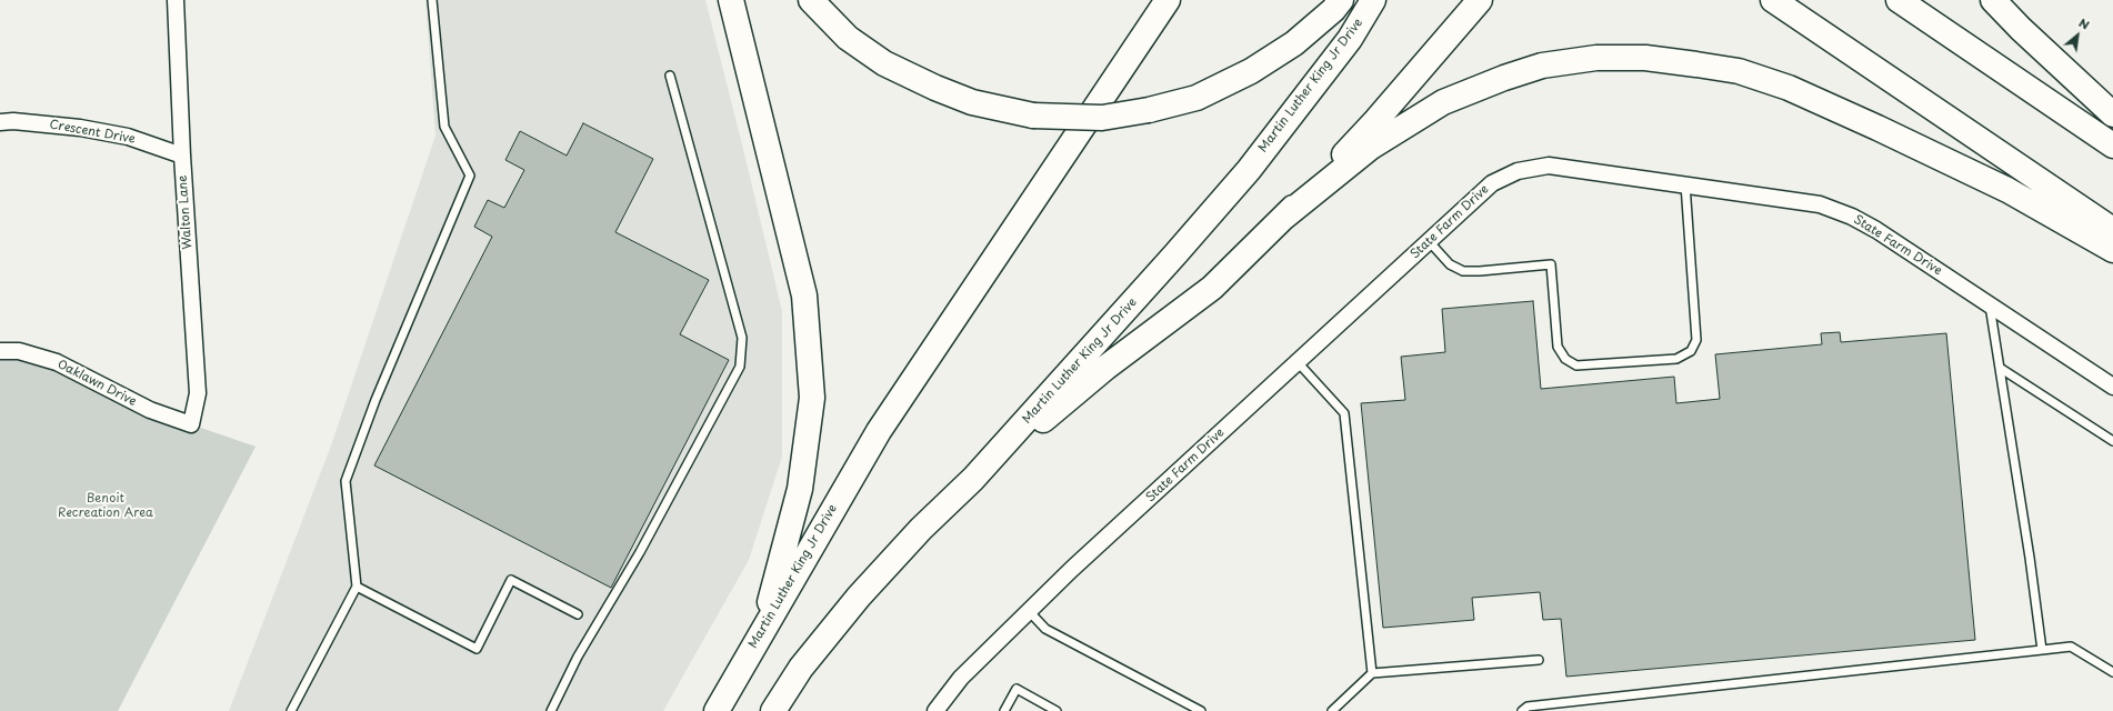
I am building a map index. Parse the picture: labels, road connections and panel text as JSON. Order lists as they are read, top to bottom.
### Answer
{
  "streets": {
    "highway": ["Martin Luther King Jr Drive"],
    "street": [
      "Crescent Drive",
      "Walton Lane",
      "State Farm Drive",
      "Oaklawn Drive"
    ]
  },
  "crossings": [
    ["Crescent Drive", "Walton Lane"],
    ["Walton Lane", "Oaklawn Drive"]
  ],
  "parks": ["Benoit Recreation Area"],
  "north": "top right"
}
